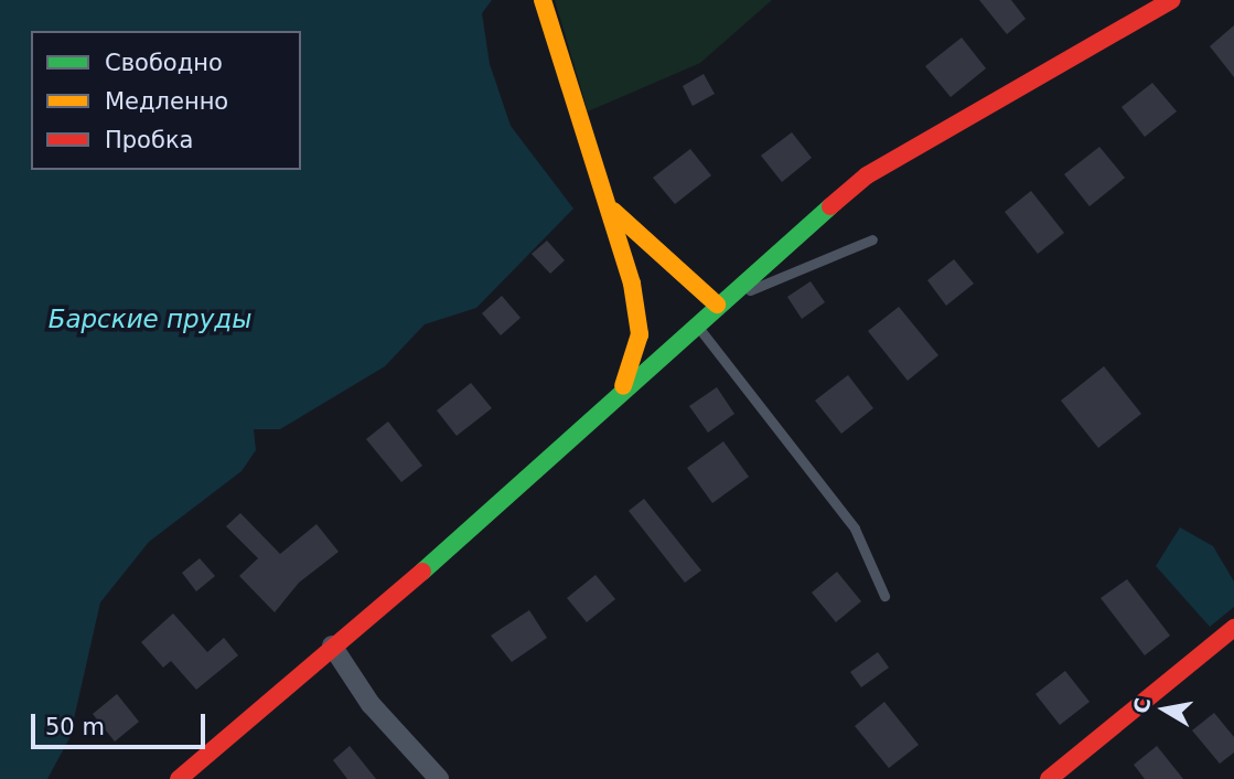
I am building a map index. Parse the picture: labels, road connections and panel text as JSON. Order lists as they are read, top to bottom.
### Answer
{
  "water": ["Барские пруды"],
  "legend": ["Свободно", "Медленно", "Пробка"],
  "scale_bar": "50 m",
  "north": "left"
}
